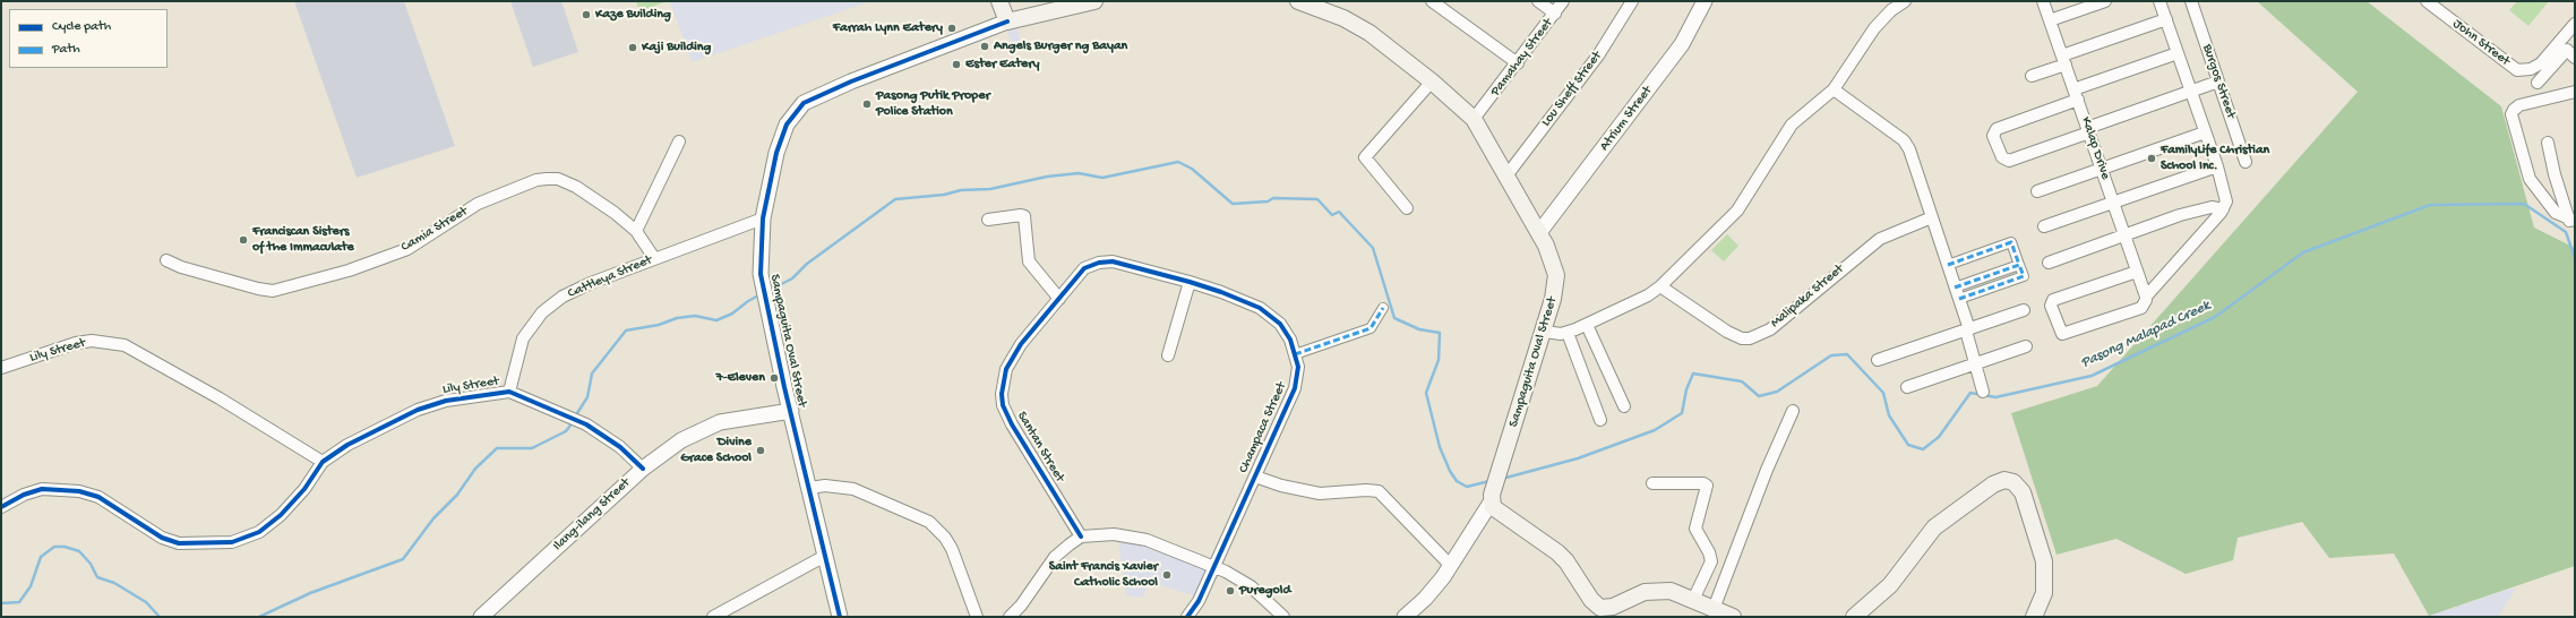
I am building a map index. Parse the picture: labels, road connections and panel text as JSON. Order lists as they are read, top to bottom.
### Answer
{
  "streets": {
    "main road": ["Sampaguita Oval Street"],
    "street": [
      "John Street",
      "Pamahay Street",
      "Burgos Street",
      "Lou Sheff Street",
      "Atrium Street",
      "Kalap Drive",
      "Camia Street",
      "Cattleya Street",
      "Malipaka Street",
      "Lily Street",
      "Champaca Street",
      "Santan Street",
      "Ilang-ilang Street"
    ]
  },
  "crossings": [
    ["Pamahay Street", "Sampaguita Oval Street"],
    ["Lou Sheff Street", "Sampaguita Oval Street"],
    ["Atrium Street", "Sampaguita Oval Street"],
    ["Camia Street", "Cattleya Street"],
    ["Cattleya Street", "Sampaguita Oval Street"],
    ["Cattleya Street", "Lily Street"],
    ["Sampaguita Oval Street", "Ilang-ilang Street"],
    ["Lily Street", "Ilang-ilang Street"],
    ["Champaca Street", "Santan Street"]
  ],
  "water": ["Pasong Malapad Creek"],
  "places": [
    "Kaze Building",
    "Farrah Lynn Eatery",
    "Angels Burger ng Bayan",
    "Kaji Building",
    "Ester Eatery",
    "Pasong Putik Proper Police Station",
    "FamilyLife Christian School Inc.",
    "Franciscan Sisters of the Immaculate",
    "7-Eleven",
    "Divine Grace School",
    "Saint Francis Xavier Catholic School",
    "Puregold"
  ],
  "legend": ["Cycle path", "Path"]
}
